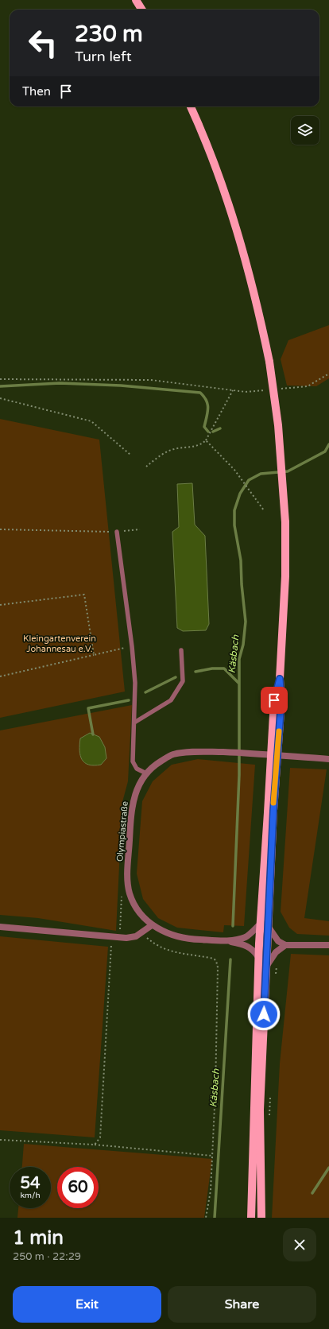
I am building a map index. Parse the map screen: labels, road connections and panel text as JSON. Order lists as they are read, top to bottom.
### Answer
{
  "streets": {
    "street": ["Olympiastraße"]
  },
  "water": ["Käsbach"],
  "parks": ["Kleingartenverein Johannesau e.V."],
  "page": {
    "turn": ["230 m", "Turn left"],
    "then": "Then",
    "speed": "54 km/h",
    "limit": "60",
    "heading": ["1 min", "250 m · 22:29"],
    "buttons": ["Exit", "Share"]
  }
}
